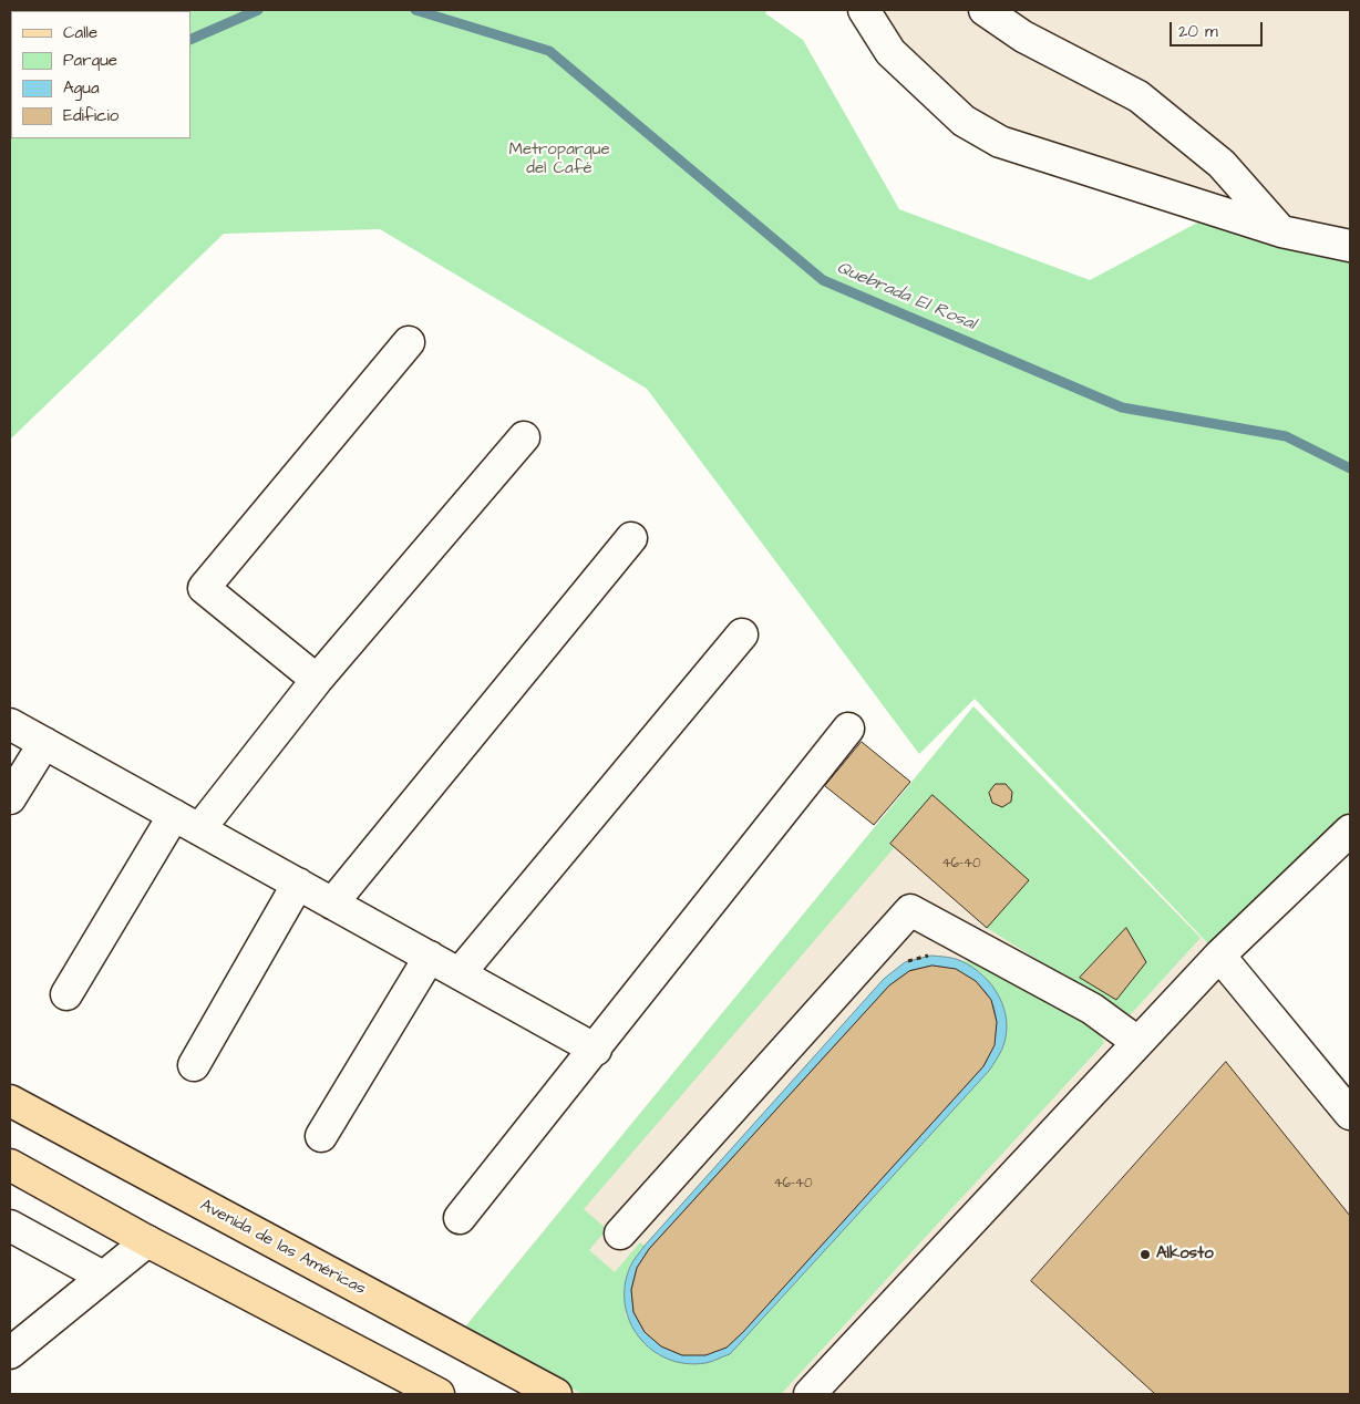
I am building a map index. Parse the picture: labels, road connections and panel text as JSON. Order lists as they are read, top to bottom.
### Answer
{
  "streets": {
    "main road": ["Avenida de las Américas"]
  },
  "water": ["Quebrada El Rosal"],
  "parks": ["Metroparque del Café"],
  "places": ["Alkosto"],
  "house_numbers": ["46-40", "46-40"],
  "legend": [
    "Calle",
    "Parque",
    "Agua",
    "Edificio"
  ],
  "scale_bar": "20 m"
}
